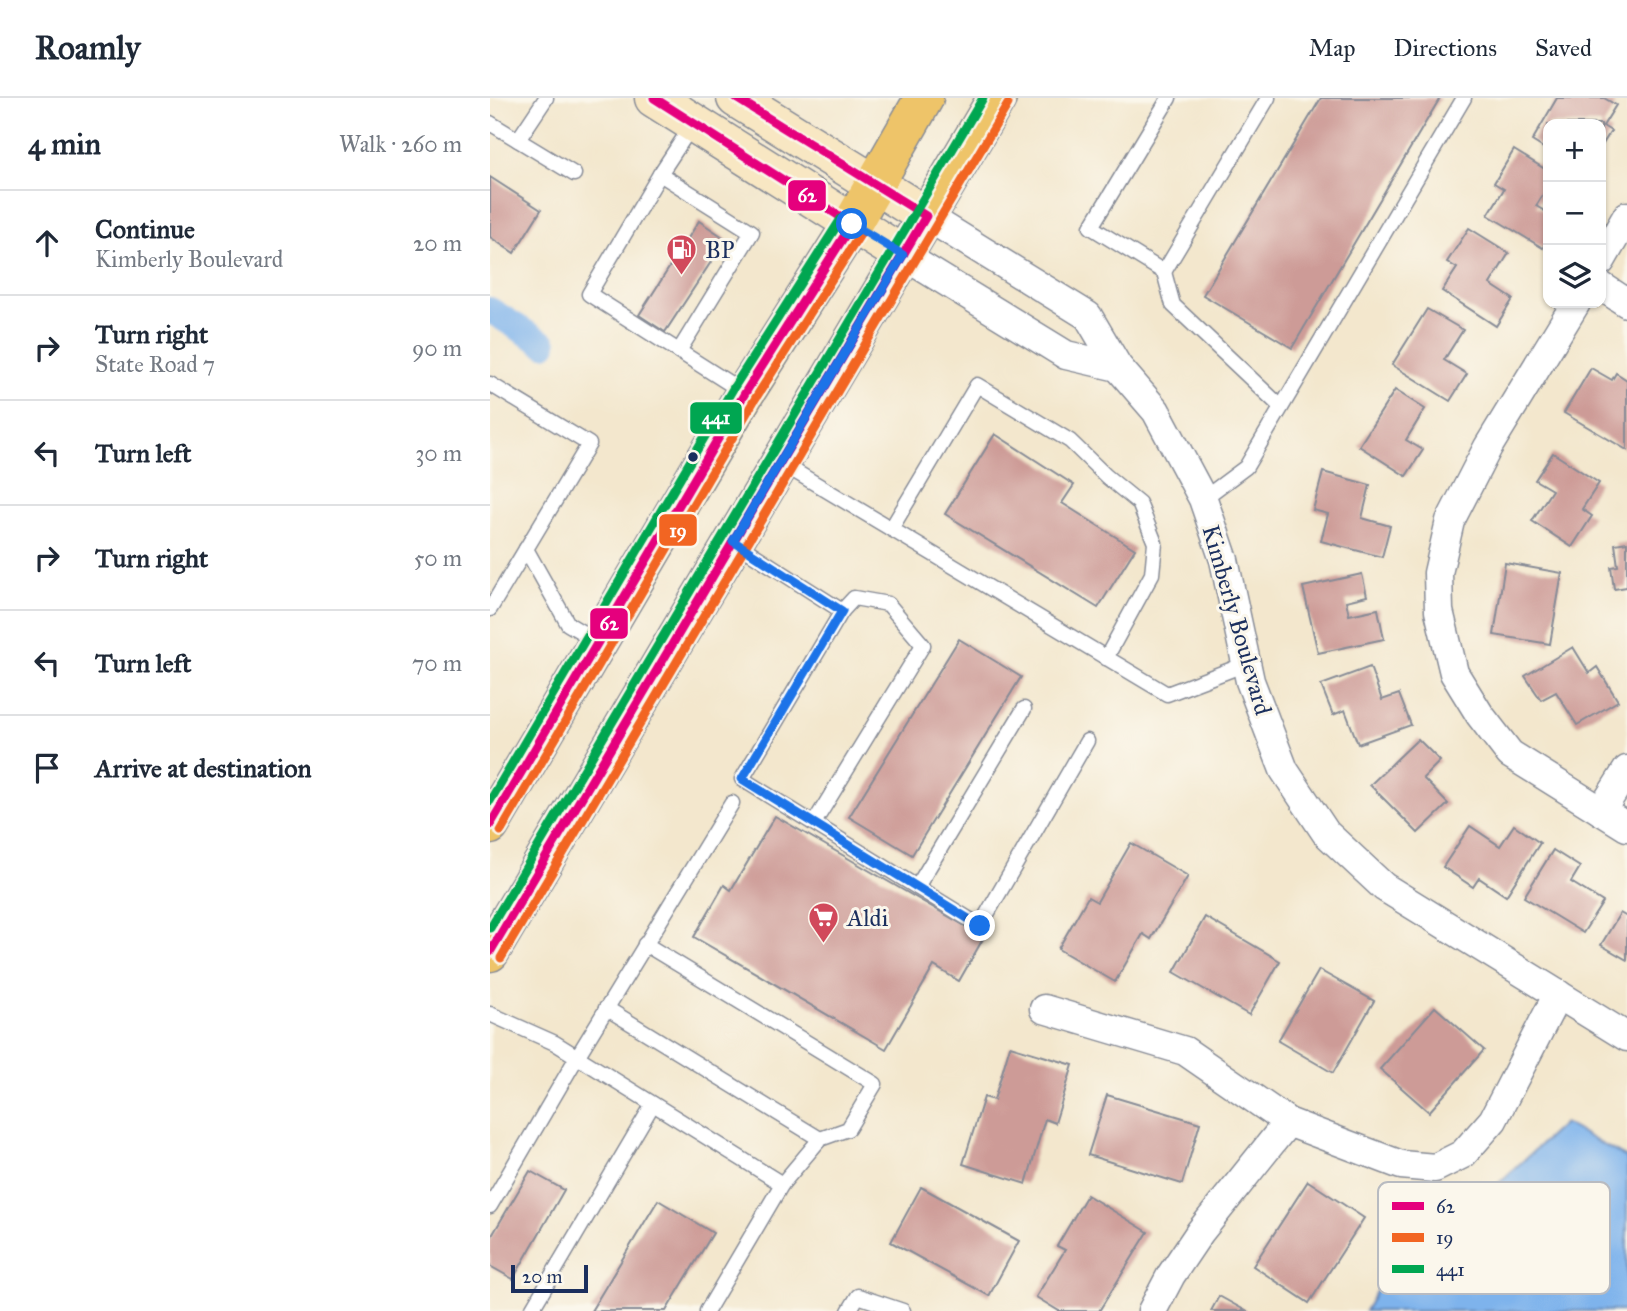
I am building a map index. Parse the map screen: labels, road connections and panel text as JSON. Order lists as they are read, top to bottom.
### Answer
{
  "streets": {
    "street": ["Kimberly Boulevard"]
  },
  "places": {
    "fuel station": ["BP"],
    "supermarket": ["Aldi"]
  },
  "lines": ["transit line 62", "transit line 441", "transit line 19"],
  "legend": ["62", "19", "441"],
  "scale_bar": "20 m",
  "page": {
    "header": "Roamly",
    "nav": ["Map", "Directions", "Saved"],
    "heading": ["4 min", "Walk · 260 m"],
    "map_buttons": ["+", "−"],
    "list": [
      ["Continue", "Kimberly Boulevard", "20 m"],
      ["Turn right", "State Road 7", "90 m"],
      ["Turn left", "30 m"],
      ["Turn right", "50 m"],
      ["Turn left", "70 m"],
      "Arrive at destination"
    ],
    "scale": "20 m"
  }
}
